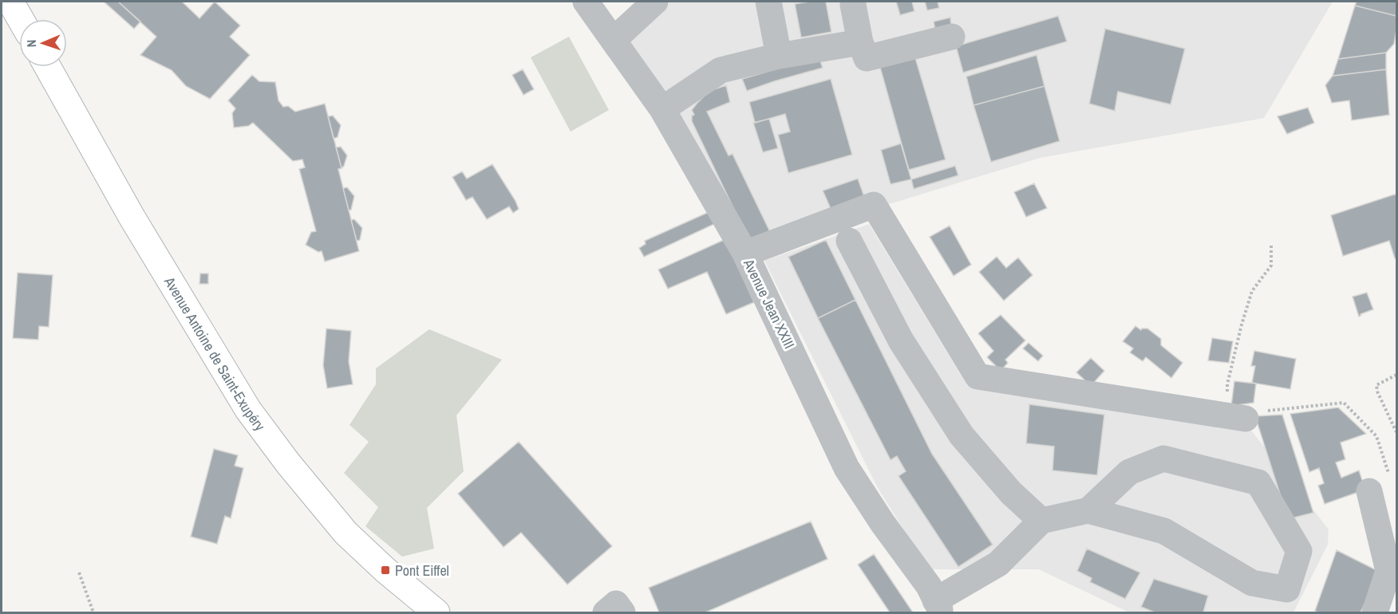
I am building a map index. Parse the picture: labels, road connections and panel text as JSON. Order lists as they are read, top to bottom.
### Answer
{
  "streets": {
    "main road": ["Avenue Antoine de Saint-Exupéry"],
    "street": ["Avenue Jean XXIII"]
  },
  "places": {
    "transit": ["Pont Eiffel"]
  },
  "north": "left"
}
